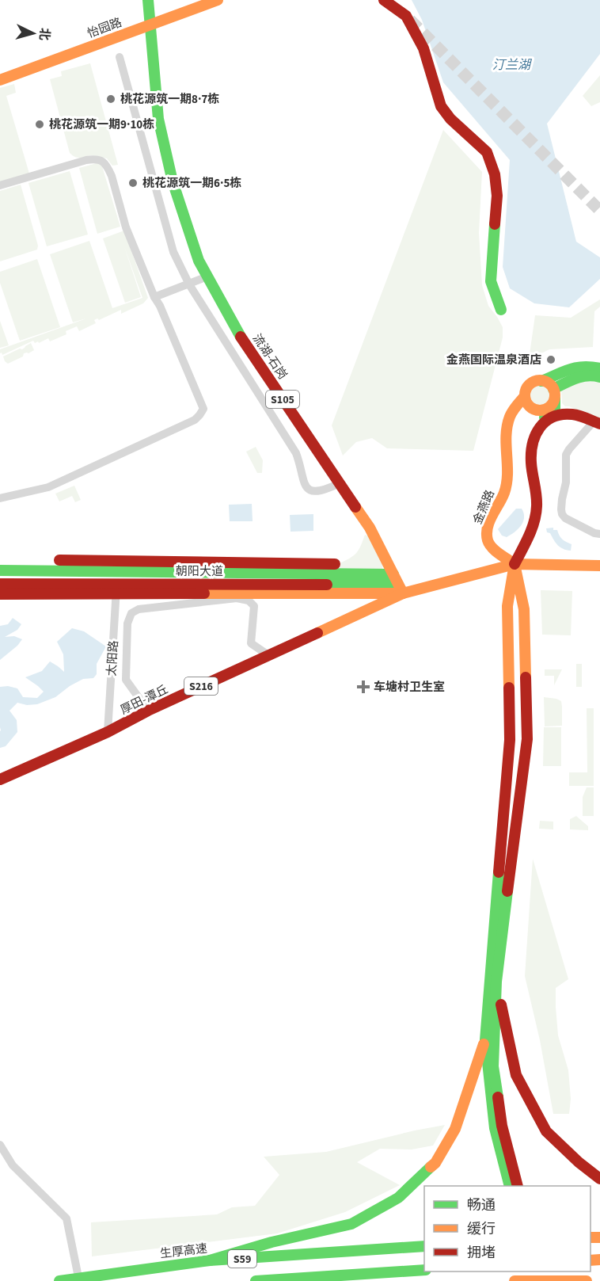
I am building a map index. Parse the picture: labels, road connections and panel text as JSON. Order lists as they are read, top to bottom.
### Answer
{
  "streets": {
    "main road": [
      "怡园路",
      "流湖-石岗",
      "S105",
      "金燕路",
      "朝阳大道",
      "S216",
      "厚田-潭丘",
      "生厚高速",
      "S59"
    ],
    "street": ["太阳路"]
  },
  "crossings": [
    ["怡园路", "流湖-石岗"],
    ["流湖-石岗", "朝阳大道"],
    ["流湖-石岗", "厚田-潭丘"],
    ["朝阳大道", "太阳路"],
    ["朝阳大道", "厚田-潭丘"],
    ["太阳路", "厚田-潭丘"]
  ],
  "water": ["汀兰湖"],
  "places": {
    "other": [
      "桃花源筑一期8·7栋",
      "桃花源筑一期9·10栋",
      "桃花源筑一期6·5栋",
      "金燕国际温泉酒店"
    ],
    "health": ["车塘村卫生室"]
  },
  "legend": ["畅通", "缓行", "拥堵"],
  "north": "right"
}
